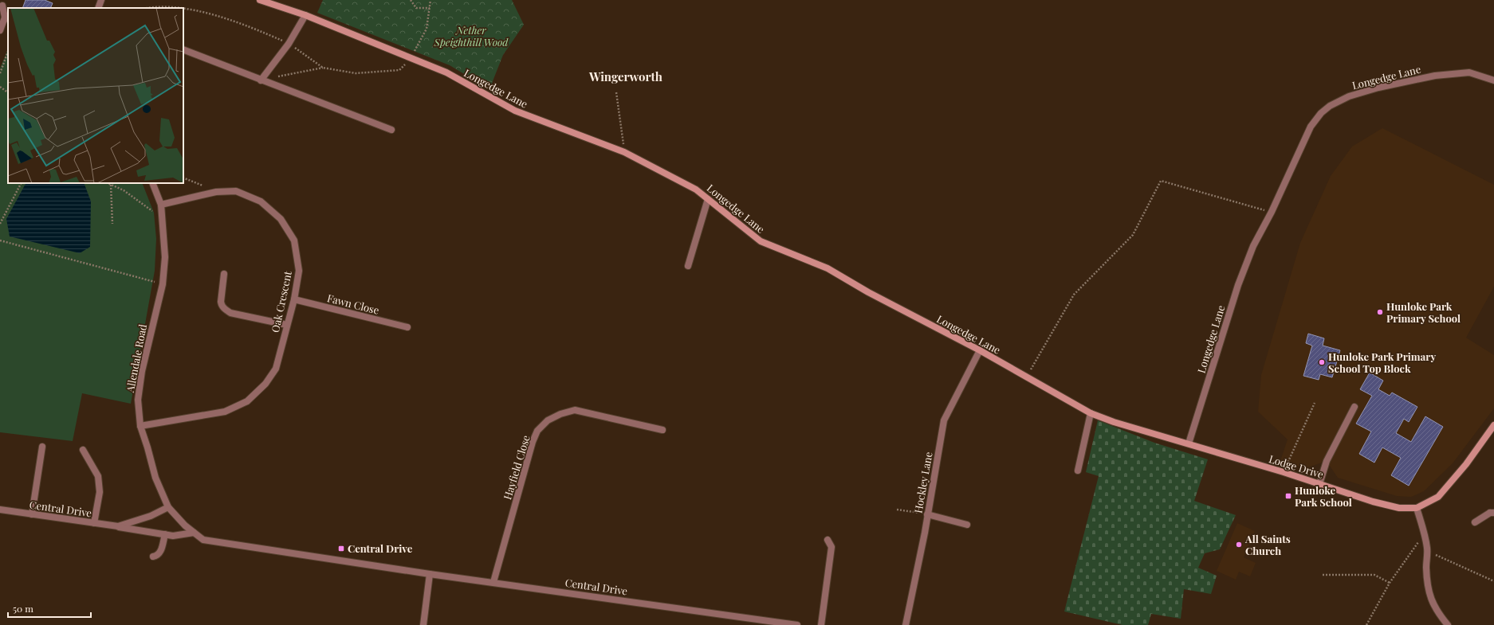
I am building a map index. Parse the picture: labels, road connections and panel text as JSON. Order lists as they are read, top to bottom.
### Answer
{
  "streets": {
    "street": [
      "Longedge Lane",
      "Oak Crescent",
      "Fawn Close",
      "Allendale Road",
      "Lodge Drive",
      "Hayfield Close",
      "Hockley Lane",
      "Central Drive"
    ]
  },
  "crossings": [
    ["Longedge Lane", "Lodge Drive"],
    ["Longedge Lane", "Hockley Lane"],
    ["Oak Crescent", "Fawn Close"],
    ["Oak Crescent", "Allendale Road"],
    ["Allendale Road", "Central Drive"],
    ["Hayfield Close", "Central Drive"]
  ],
  "districts": ["Wingerworth"],
  "parks": ["Nether Speighthill Wood"],
  "places": {
    "other": ["Hunloke Park Primary School", "Hunloke Park Primary School Top Block", "All Saints Church"],
    "transit": ["Hunloke Park School", "Central Drive"]
  },
  "scale_bar": "50 m"
}
